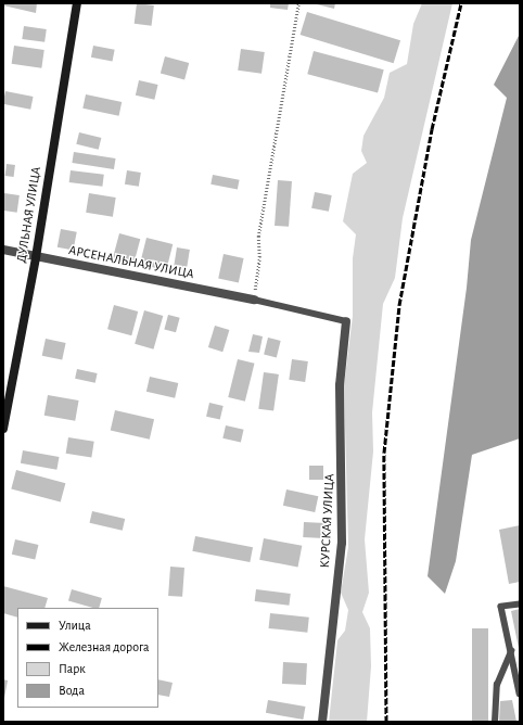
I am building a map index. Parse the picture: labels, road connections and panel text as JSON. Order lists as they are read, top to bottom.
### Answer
{
  "streets": {
    "street": ["ДУЛЬНАЯ УЛИЦА", "АРСЕНАЛЬНАЯ УЛИЦА", "КУРСКАЯ УЛИЦА"]
  },
  "crossings": [
    ["ДУЛЬНАЯ УЛИЦА", "АРСЕНАЛЬНАЯ УЛИЦА"]
  ],
  "legend": [
    "Улица",
    "Железная дорога",
    "Парк",
    "Вода"
  ]
}
